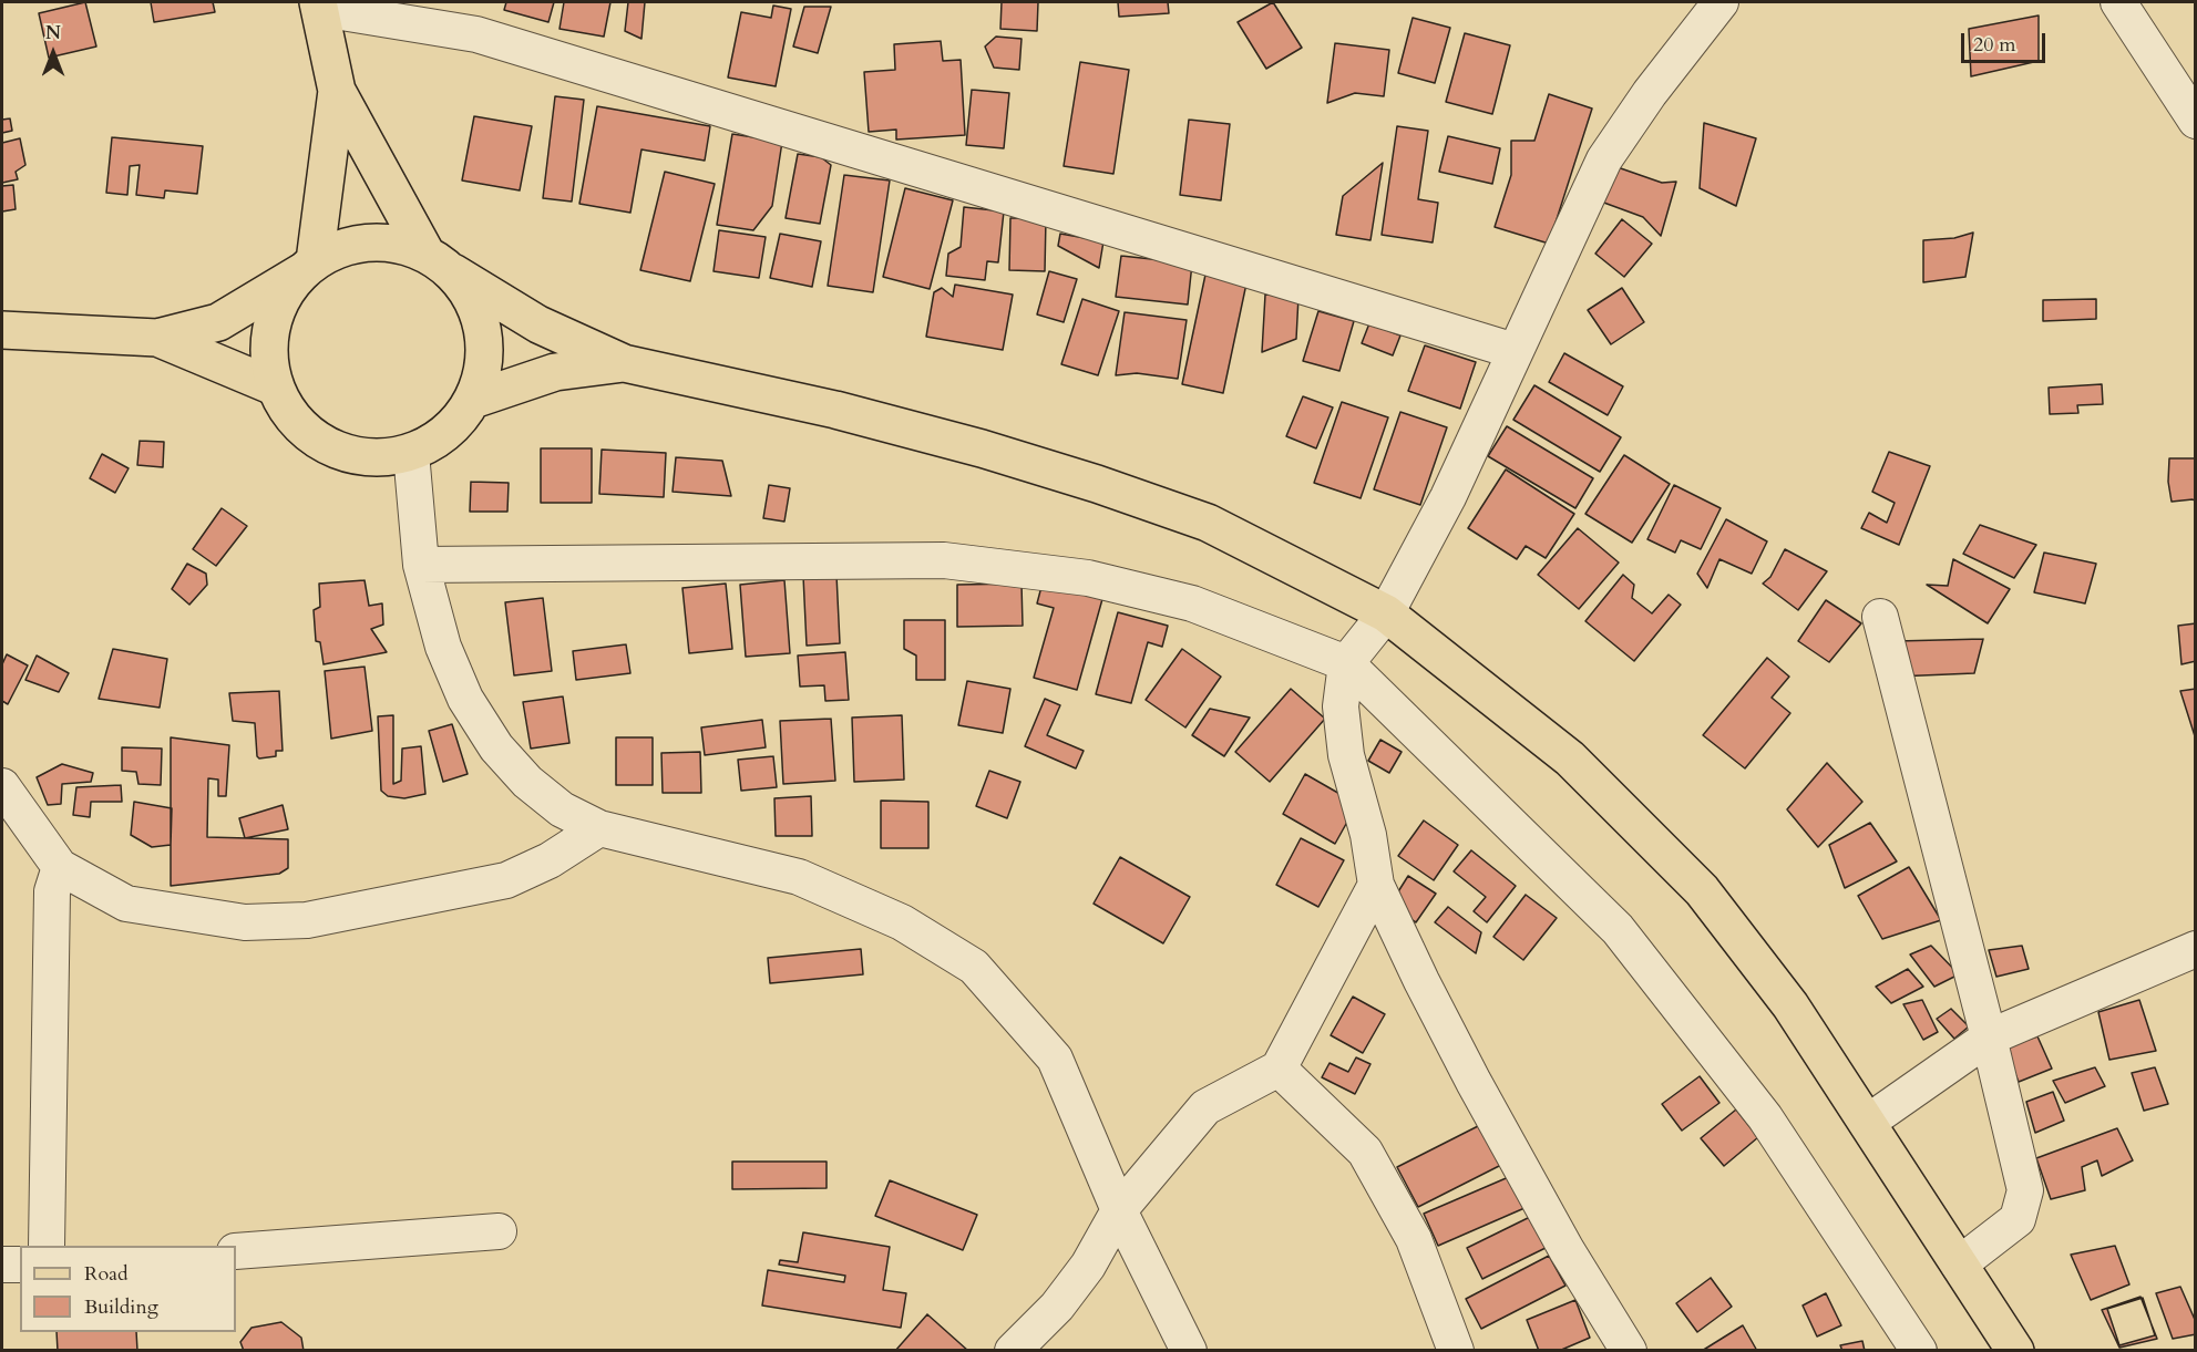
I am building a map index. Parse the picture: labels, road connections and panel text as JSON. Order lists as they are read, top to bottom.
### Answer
{
  "legend": ["Road", "Building"],
  "scale_bar": "20 m",
  "north": "top"
}
